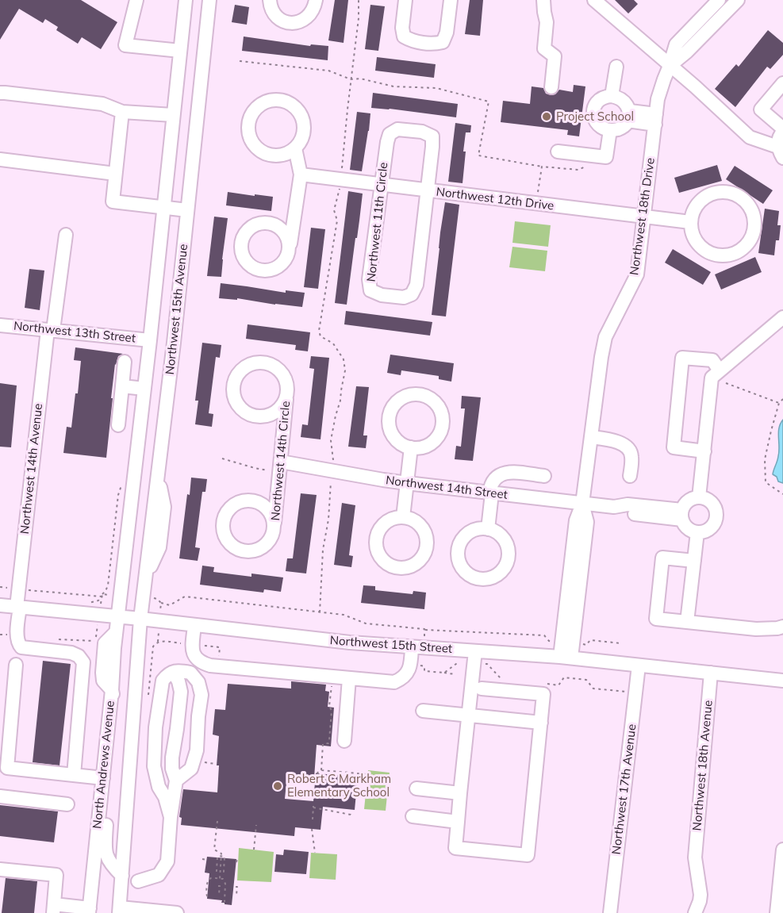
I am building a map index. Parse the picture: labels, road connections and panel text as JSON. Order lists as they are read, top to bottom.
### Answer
{
  "streets": {
    "street": [
      "Northwest 12th Drive",
      "Northwest 18th Drive",
      "Northwest 11th Circle",
      "Northwest 15th Avenue",
      "Northwest 13th Street",
      "Northwest 14th Circle",
      "Northwest 14th Avenue",
      "Northwest 14th Street",
      "Northwest 15th Street",
      "North Andrews Avenue",
      "Northwest 18th Avenue",
      "Northwest 17th Avenue"
    ]
  },
  "crossings": [
    ["Northwest 12th Drive", "Northwest 18th Drive"],
    ["Northwest 12th Drive", "Northwest 11th Circle"],
    ["Northwest 18th Drive", "Northwest 14th Street"],
    ["Northwest 18th Drive", "Northwest 15th Street"],
    ["Northwest 15th Avenue", "Northwest 13th Street"],
    ["Northwest 15th Avenue", "Northwest 15th Street"],
    ["Northwest 15th Avenue", "North Andrews Avenue"],
    ["Northwest 13th Street", "Northwest 14th Avenue"],
    ["Northwest 14th Circle", "Northwest 14th Street"],
    ["Northwest 14th Avenue", "Northwest 15th Street"],
    ["Northwest 15th Street", "North Andrews Avenue"],
    ["Northwest 15th Street", "Northwest 18th Avenue"],
    ["Northwest 15th Street", "Northwest 17th Avenue"]
  ],
  "places": ["Project School", "Robert C Markham Elementary School"]
}
